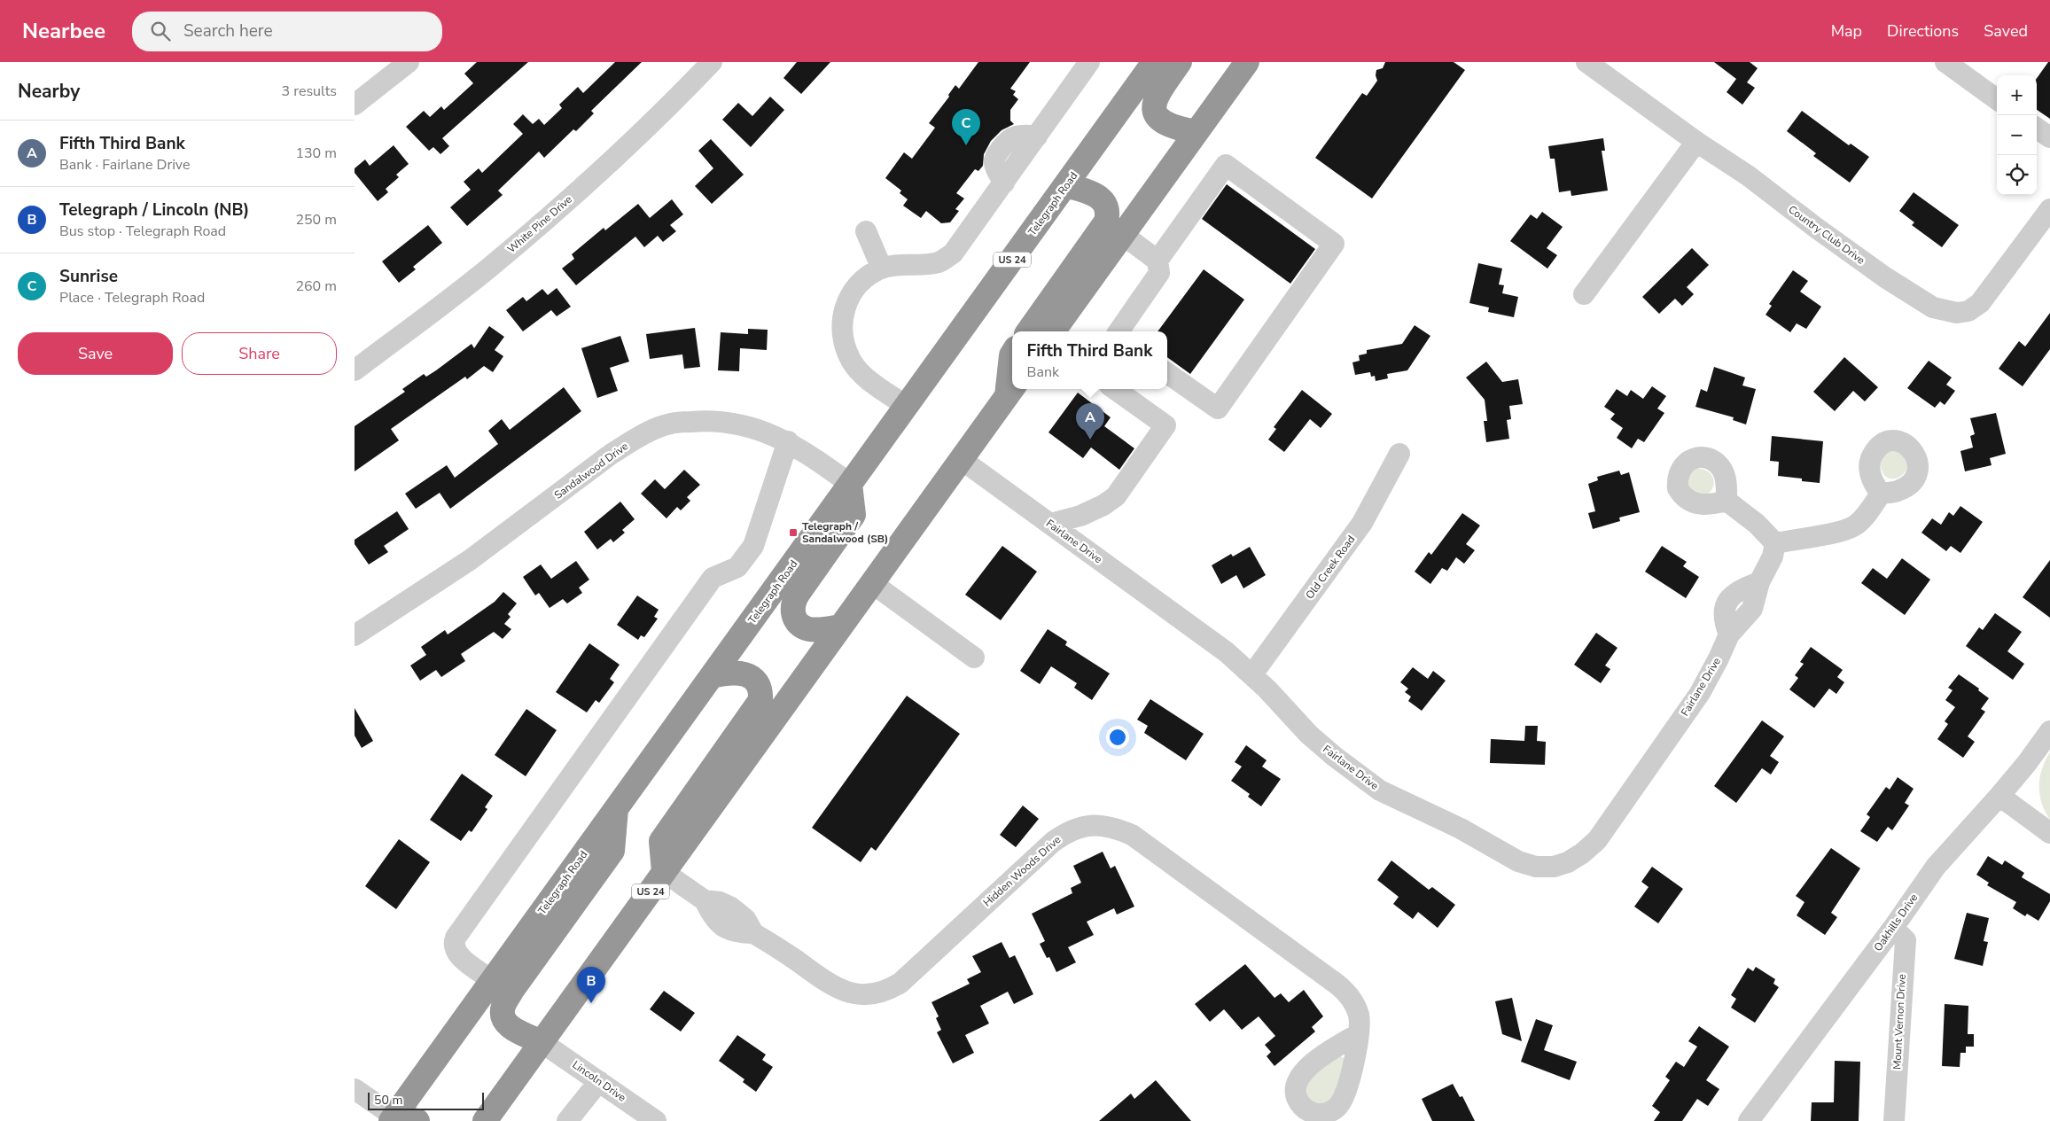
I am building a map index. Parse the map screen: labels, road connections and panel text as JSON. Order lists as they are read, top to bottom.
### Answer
{
  "streets": {
    "highway": ["Telegraph Road", "US 24"],
    "street": [
      "White Pine Drive",
      "Country Club Drive",
      "Sandalwood Drive",
      "Fairlane Drive",
      "Old Creek Road",
      "Hidden Woods Drive",
      "Oakhills Drive",
      "Mount Vernon Drive",
      "Lincoln Drive"
    ]
  },
  "crossings": [
    ["Telegraph Road", "Sandalwood Drive"],
    ["US 24", "Fairlane Drive"],
    ["US 24", "Hidden Woods Drive"],
    ["US 24", "Lincoln Drive"],
    ["Fairlane Drive", "Old Creek Road"],
    ["Oakhills Drive", "Mount Vernon Drive"]
  ],
  "places": {
    "transit": ["Telegraph / Sandalwood (SB)"]
  },
  "scale_bar": "50 m",
  "page": {
    "header": "Nearbee",
    "search": "Search here",
    "nav": ["Map", "Directions", "Saved"],
    "heading": ["Nearby", "3 results"],
    "map_buttons": ["+", "−"],
    "pins": ["C", "A", "B"],
    "list": [
      {
        "mark": "A",
        "name": "Fifth Third Bank",
        "note": "Bank · Fairlane Drive",
        "value": "130 m"
      },
      {
        "mark": "B",
        "name": "Telegraph / Lincoln (NB)",
        "note": "Bus stop · Telegraph Road",
        "value": "250 m"
      },
      {
        "mark": "C",
        "name": "Sunrise",
        "note": "Place · Telegraph Road",
        "value": "260 m"
      }
    ],
    "buttons": ["Save", "Share"],
    "popup": ["Fifth Third Bank", "Bank"],
    "scale": "50 m"
  }
}
